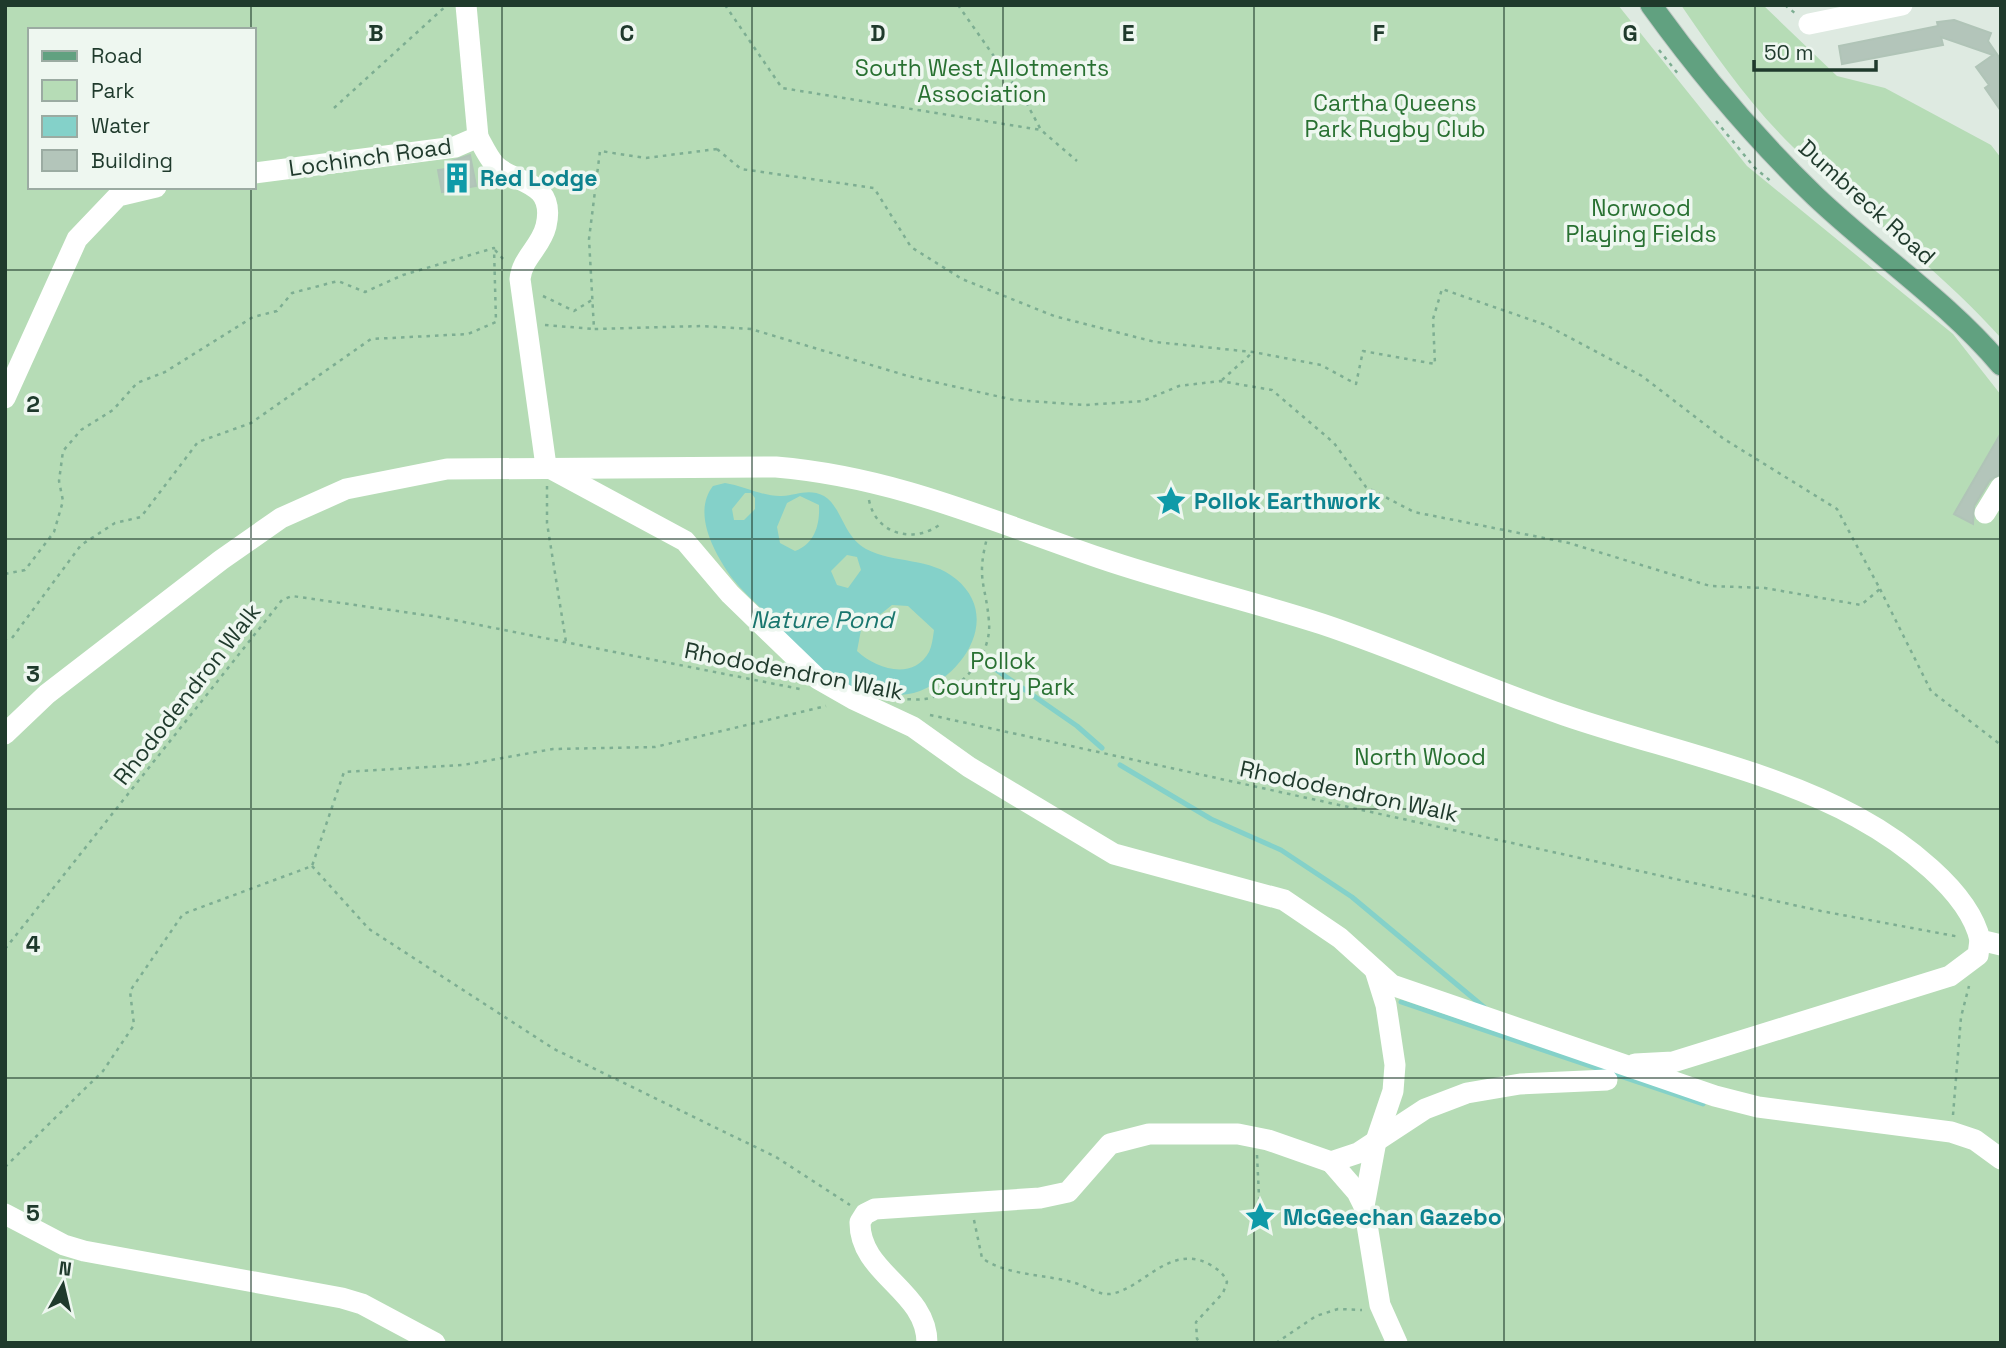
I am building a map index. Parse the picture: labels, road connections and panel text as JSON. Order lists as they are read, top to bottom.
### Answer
{
  "streets": {
    "main road": ["Dumbreck Road"],
    "street": ["Lochinch Road"],
    "path": ["Rhododendron Walk"]
  },
  "water": ["Nature Pond"],
  "parks": [
    "South West Allotments Association",
    "Cartha Queens Park Rugby Club",
    "Norwood Playing Fields",
    "Pollok Country Park",
    "North Wood"
  ],
  "places": {
    "building": ["Red Lodge"],
    "place": ["Pollok Earthwork", "McGeechan Gazebo"]
  },
  "legend": [
    "Road",
    "Park",
    "Water",
    "Building"
  ],
  "scale_bar": "50 m",
  "north": "top",
  "grid": {
    "columns": [
      "B",
      "C",
      "D",
      "E",
      "F",
      "G"
    ],
    "rows": [
      "2",
      "3",
      "4",
      "5"
    ]
  }
}
